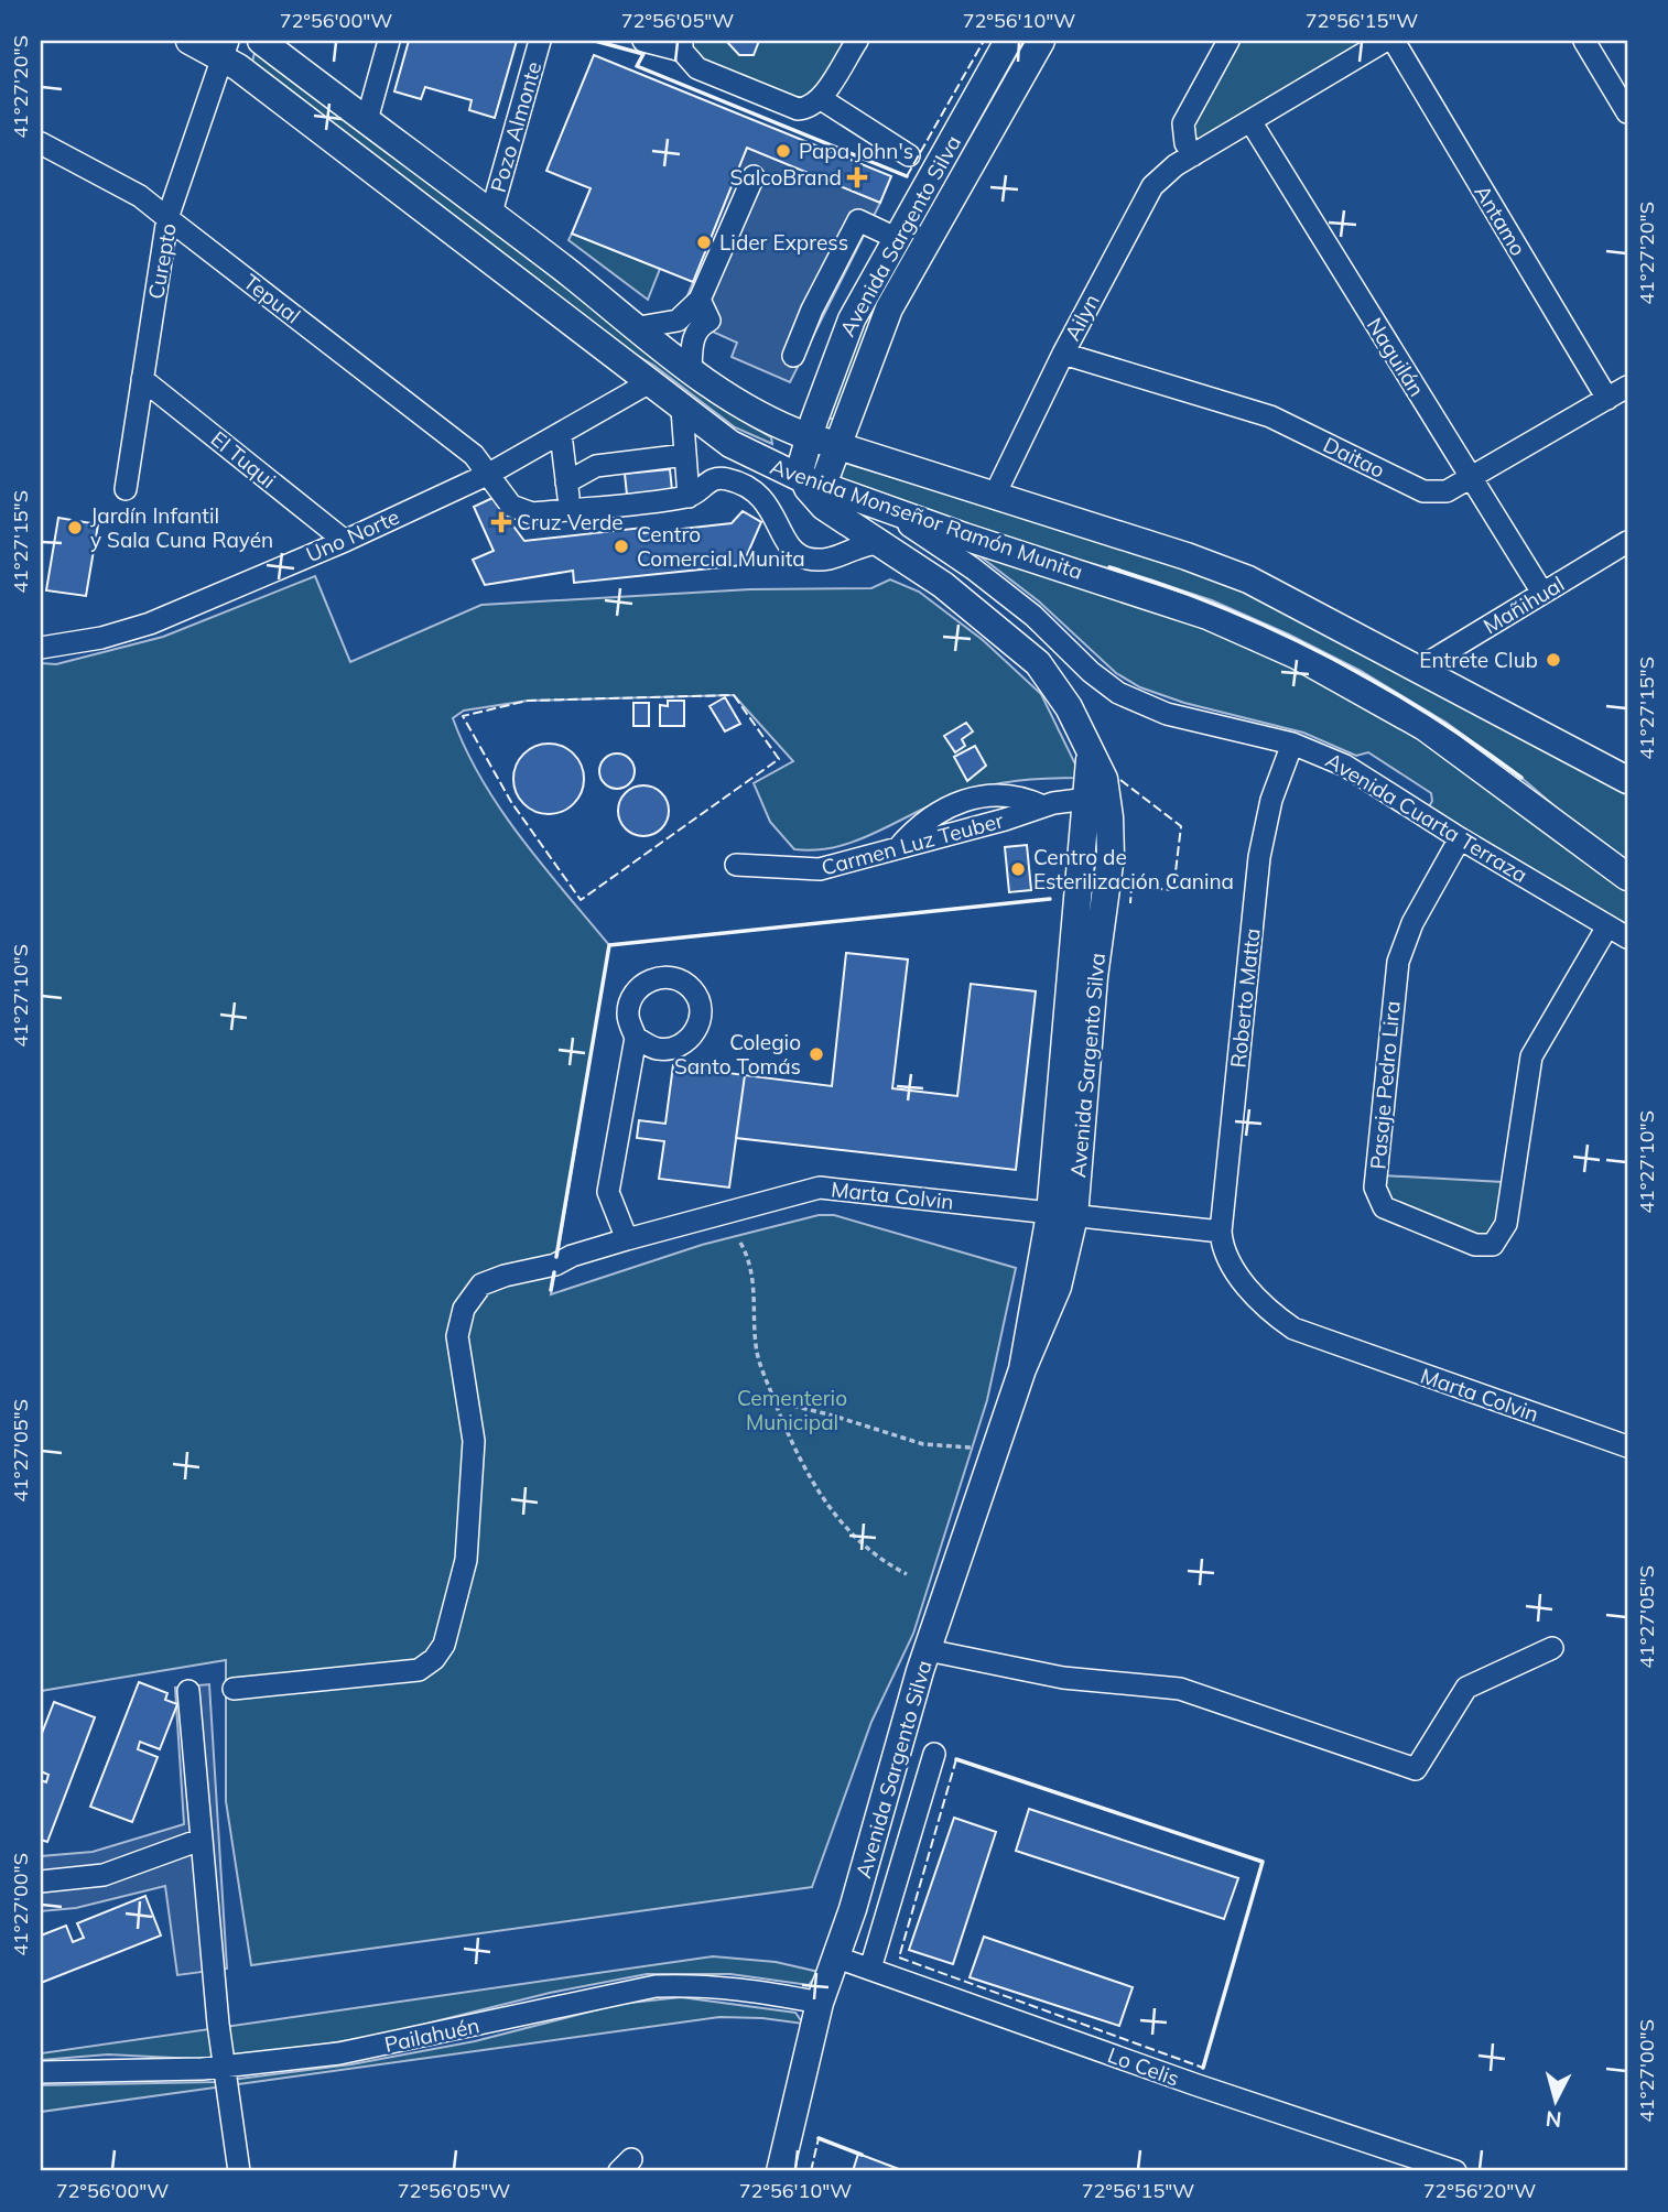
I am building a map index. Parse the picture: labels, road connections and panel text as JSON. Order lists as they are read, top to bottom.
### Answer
{
  "streets": {
    "main road": ["Avenida Sargento Silva", "Avenida Monseñor Ramón Munita"],
    "street": [
      "Pozo Almonte",
      "Antamo",
      "Curepto",
      "Tepual",
      "Ailyn",
      "Naguilán",
      "Daitao",
      "El Tuqui",
      "Uno Norte",
      "Mañihual",
      "Avenida Cuarta Terraza",
      "Carmen Luz Teuber",
      "Roberto Matta",
      "Pasaje Pedro Lira",
      "Marta Colvin",
      "Pailahuén",
      "Lo Celis"
    ]
  },
  "crossings": [
    ["Pozo Almonte", "Avenida Monseñor Ramón Munita"],
    ["Antamo", "Daitao"],
    ["Avenida Sargento Silva", "Avenida Monseñor Ramón Munita"],
    ["Avenida Sargento Silva", "Carmen Luz Teuber"],
    ["Avenida Sargento Silva", "Marta Colvin"],
    ["Avenida Sargento Silva", "Pailahuén"],
    ["Avenida Sargento Silva", "Lo Celis"],
    ["Curepto", "Tepual"],
    ["Curepto", "El Tuqui"],
    ["Curepto", "Avenida Monseñor Ramón Munita"],
    ["Tepual", "Uno Norte"],
    ["Ailyn", "Naguilán"],
    ["Ailyn", "Daitao"],
    ["Ailyn", "Avenida Monseñor Ramón Munita"],
    ["Naguilán", "Daitao"],
    ["Naguilán", "Mañihual"],
    ["El Tuqui", "Uno Norte"],
    ["Avenida Monseñor Ramón Munita", "Uno Norte"],
    ["Avenida Monseñor Ramón Munita", "Mañihual"],
    ["Avenida Monseñor Ramón Munita", "Avenida Cuarta Terraza"],
    ["Avenida Cuarta Terraza", "Roberto Matta"],
    ["Avenida Cuarta Terraza", "Pasaje Pedro Lira"],
    ["Roberto Matta", "Marta Colvin"]
  ],
  "parks": ["Cementerio Municipal"],
  "places": {
    "other": [
      "Papa John's",
      "Lider Express",
      "Jardín Infantil y Sala Cuna Rayén",
      "Centro Comercial Munita",
      "Entrete Club",
      "Centro de Esterilización Canina",
      "Colegio Santo Tomás"
    ],
    "health": ["SalcoBrand", "Cruz Verde"]
  },
  "north": "bottom",
  "coordinates": [
    "72°56'00\"W",
    "72°56'05\"W",
    "72°56'10\"W",
    "72°56'15\"W",
    "41°27'20\"S",
    "41°27'15\"S",
    "41°27'10\"S",
    "41°27'05\"S",
    "41°27'00\"S",
    "72°56'20\"W"
  ]
}
